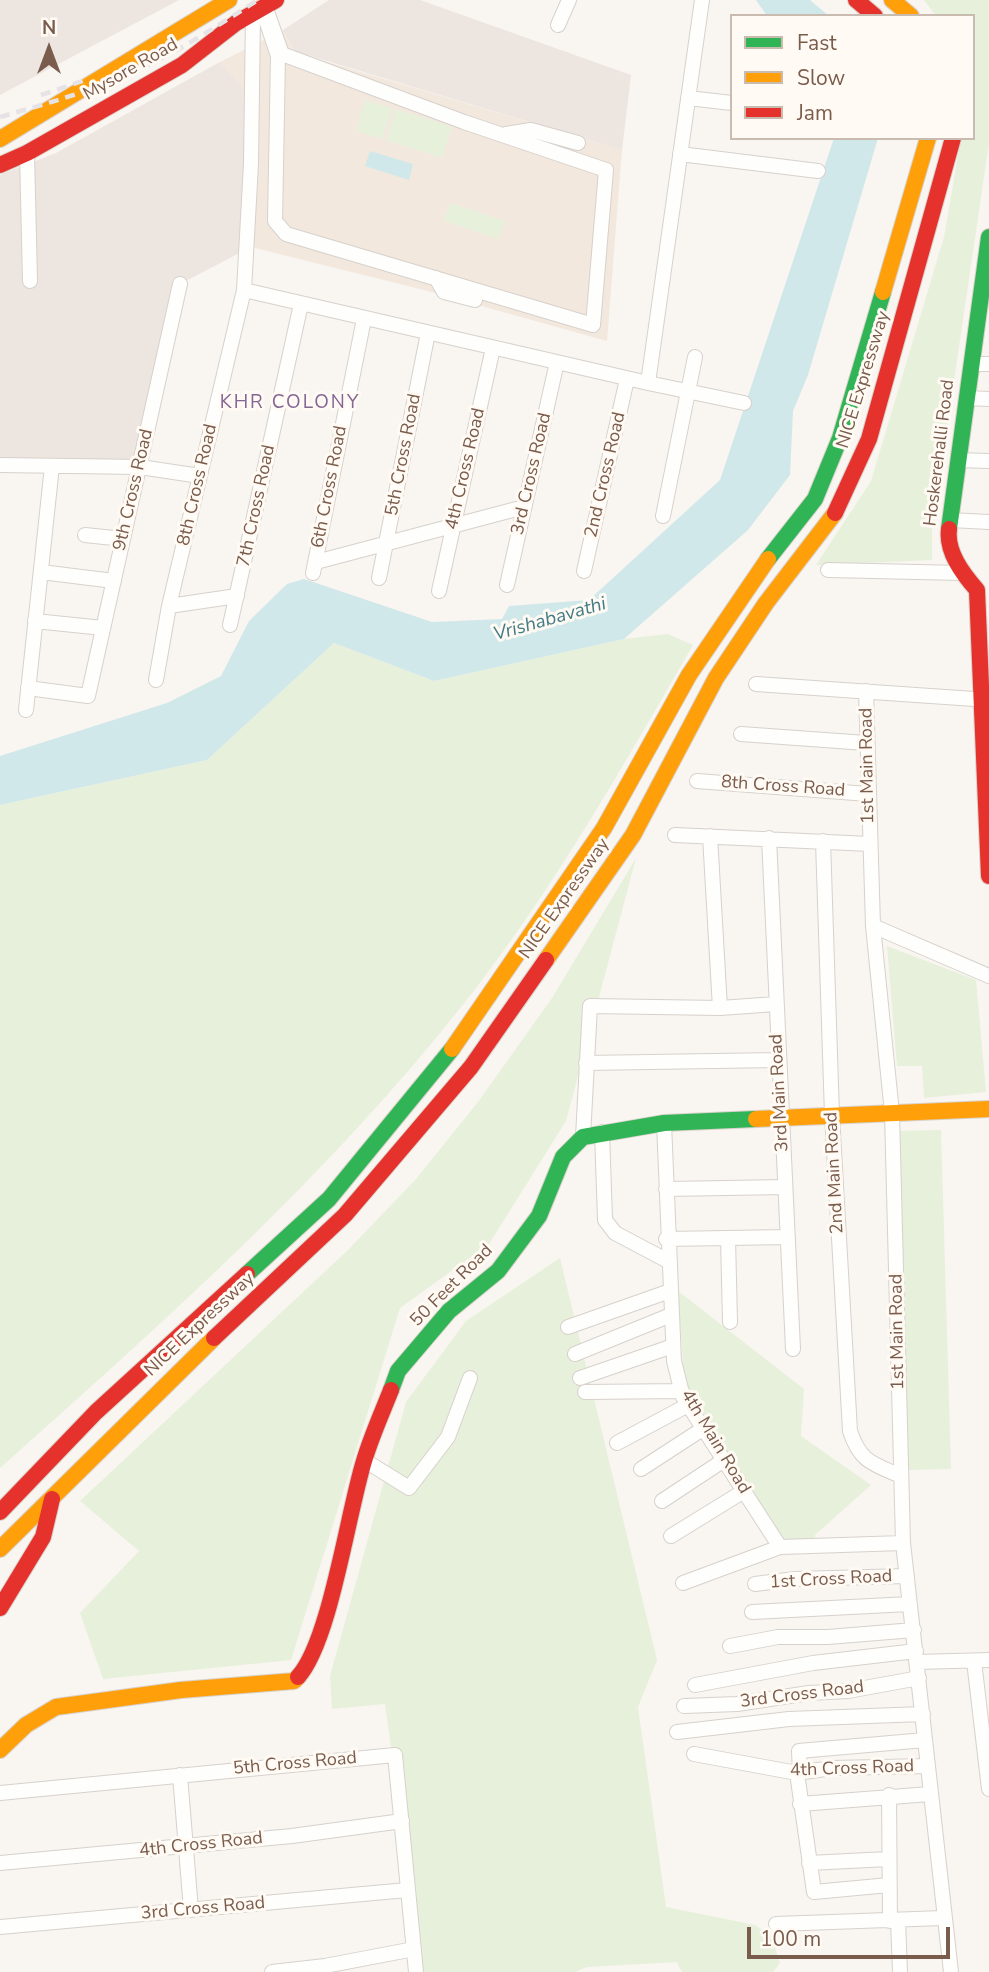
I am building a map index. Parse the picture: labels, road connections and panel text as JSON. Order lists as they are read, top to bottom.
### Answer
{
  "streets": {
    "main road": [
      "Mysore Road",
      "NICE Expressway",
      "Hoskerehalli Road",
      "50 Feet Road"
    ],
    "street": [
      "5th Cross Road",
      "4th Cross Road",
      "3rd Cross Road",
      "2nd Cross Road",
      "8th Cross Road",
      "6th Cross Road",
      "9th Cross Road",
      "7th Cross Road",
      "1st Main Road",
      "3rd Main Road",
      "2nd Main Road",
      "4th Main Road",
      "1st Cross Road"
    ]
  },
  "crossings": [
    ["Mysore Road", "8th Cross Road"],
    ["5th Cross Road", "4th Cross Road"],
    ["5th Cross Road", "3rd Cross Road"],
    ["5th Cross Road", "6th Cross Road"],
    ["4th Cross Road", "1st Main Road"],
    ["3rd Cross Road", "1st Main Road"],
    ["8th Cross Road", "1st Main Road"],
    ["1st Main Road", "2nd Main Road"],
    ["1st Main Road", "1st Cross Road"]
  ],
  "districts": ["KHR COLONY"],
  "water": ["Vrishabavathi"],
  "legend": ["Fast", "Slow", "Jam"],
  "scale_bar": "100 m",
  "north": "top"
}
